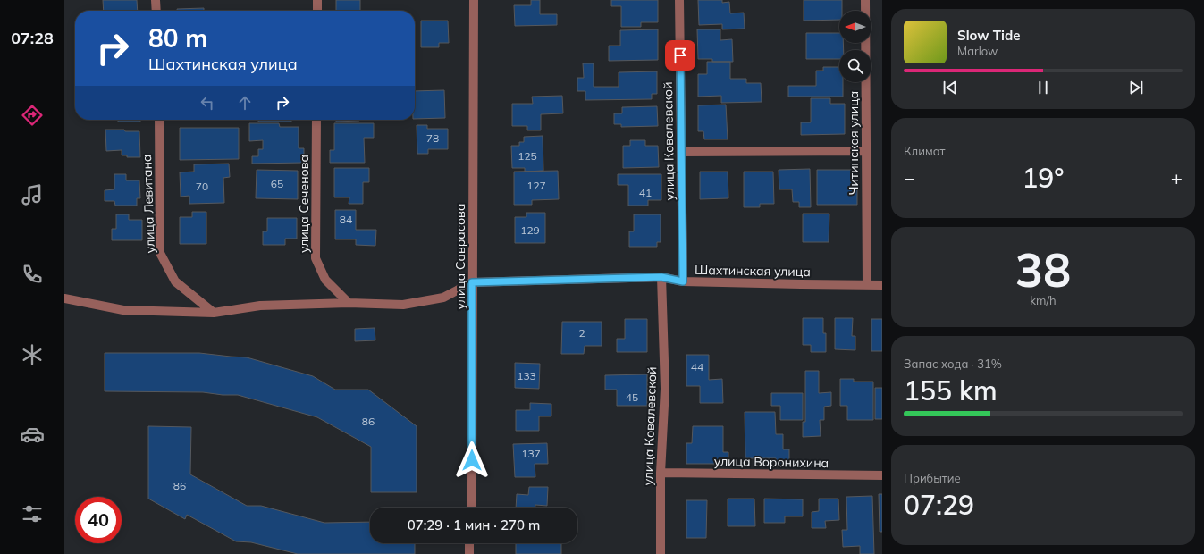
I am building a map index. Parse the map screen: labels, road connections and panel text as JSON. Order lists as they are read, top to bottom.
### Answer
{
  "streets": {
    "street": [
      "улица Ковалевской",
      "Читинская улица",
      "улица Левитана",
      "улица Сеченова",
      "улица Саврасова",
      "Шахтинская улица",
      "улица Воронихина"
    ]
  },
  "crossings": [
    ["улица Ковалевской", "Шахтинская улица"],
    ["улица Ковалевской", "улица Воронихина"],
    ["Читинская улица", "Шахтинская улица"],
    ["улица Саврасова", "Шахтинская улица"]
  ],
  "house_numbers": [
    "78",
    "125",
    "65",
    "127",
    "70",
    "41",
    "84",
    "129",
    "2",
    "44",
    "133",
    "45",
    "86",
    "137",
    "86"
  ],
  "north": "left",
  "page": {
    "tabs": "07:28",
    "turn": ["80 m", "Шахтинская улица"],
    "song": ["Slow Tide", "Marlow"],
    "tile": [
      "Климат",
      ["38", "km/h"],
      ["Запас хода · 31%", "155 km"],
      ["Прибытие", "07:29"]
    ],
    "heat": ["−", "19°", "+"],
    "limit": "40",
    "trip": "07:29 · 1 мин · 270 m"
  }
}
